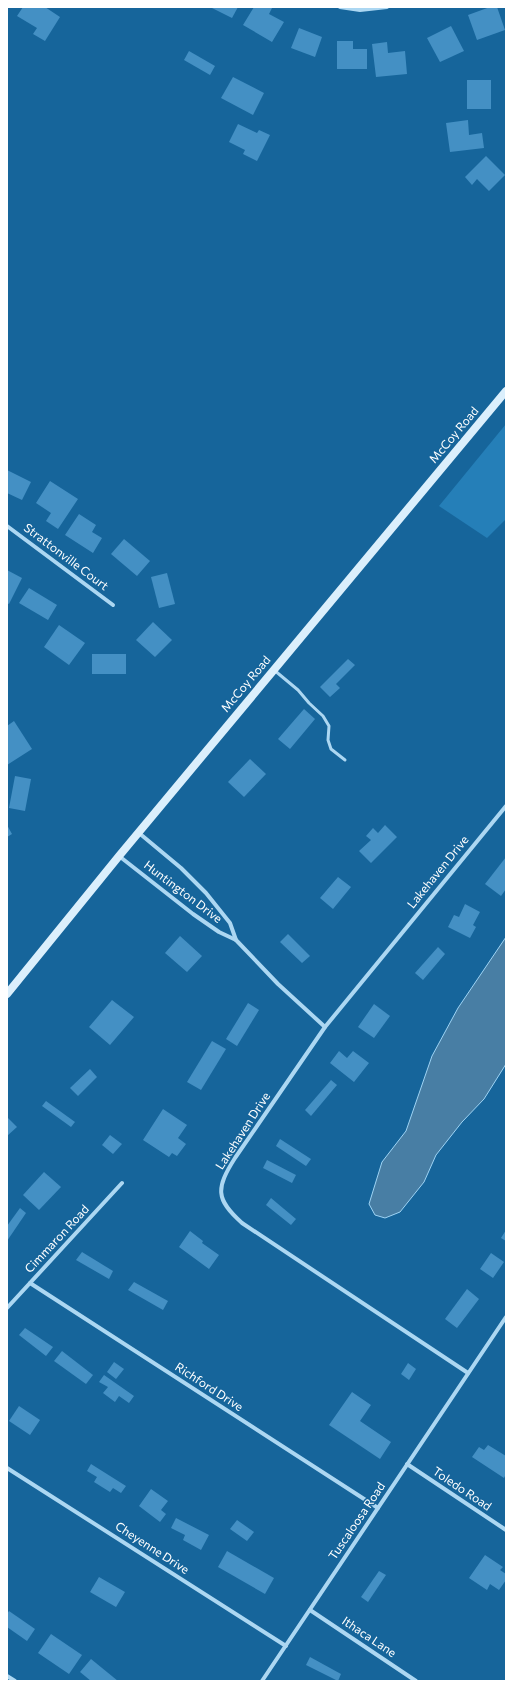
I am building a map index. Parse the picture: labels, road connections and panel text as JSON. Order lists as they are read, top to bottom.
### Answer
{
  "streets": {
    "main road": ["McCoy Road"],
    "street": [
      "Strattonville Court",
      "Lakehaven Drive",
      "Huntington Drive",
      "Cimmaron Road",
      "Richford Drive",
      "Toledo Road",
      "Tuscaloosa Road",
      "Cheyenne Drive",
      "Ithaca Lane"
    ]
  },
  "crossings": [
    ["McCoy Road", "Huntington Drive"],
    ["Lakehaven Drive", "Huntington Drive"],
    ["Lakehaven Drive", "Tuscaloosa Road"],
    ["Cimmaron Road", "Richford Drive"],
    ["Richford Drive", "Tuscaloosa Road"],
    ["Toledo Road", "Tuscaloosa Road"],
    ["Tuscaloosa Road", "Cheyenne Drive"],
    ["Tuscaloosa Road", "Ithaca Lane"]
  ]
}
